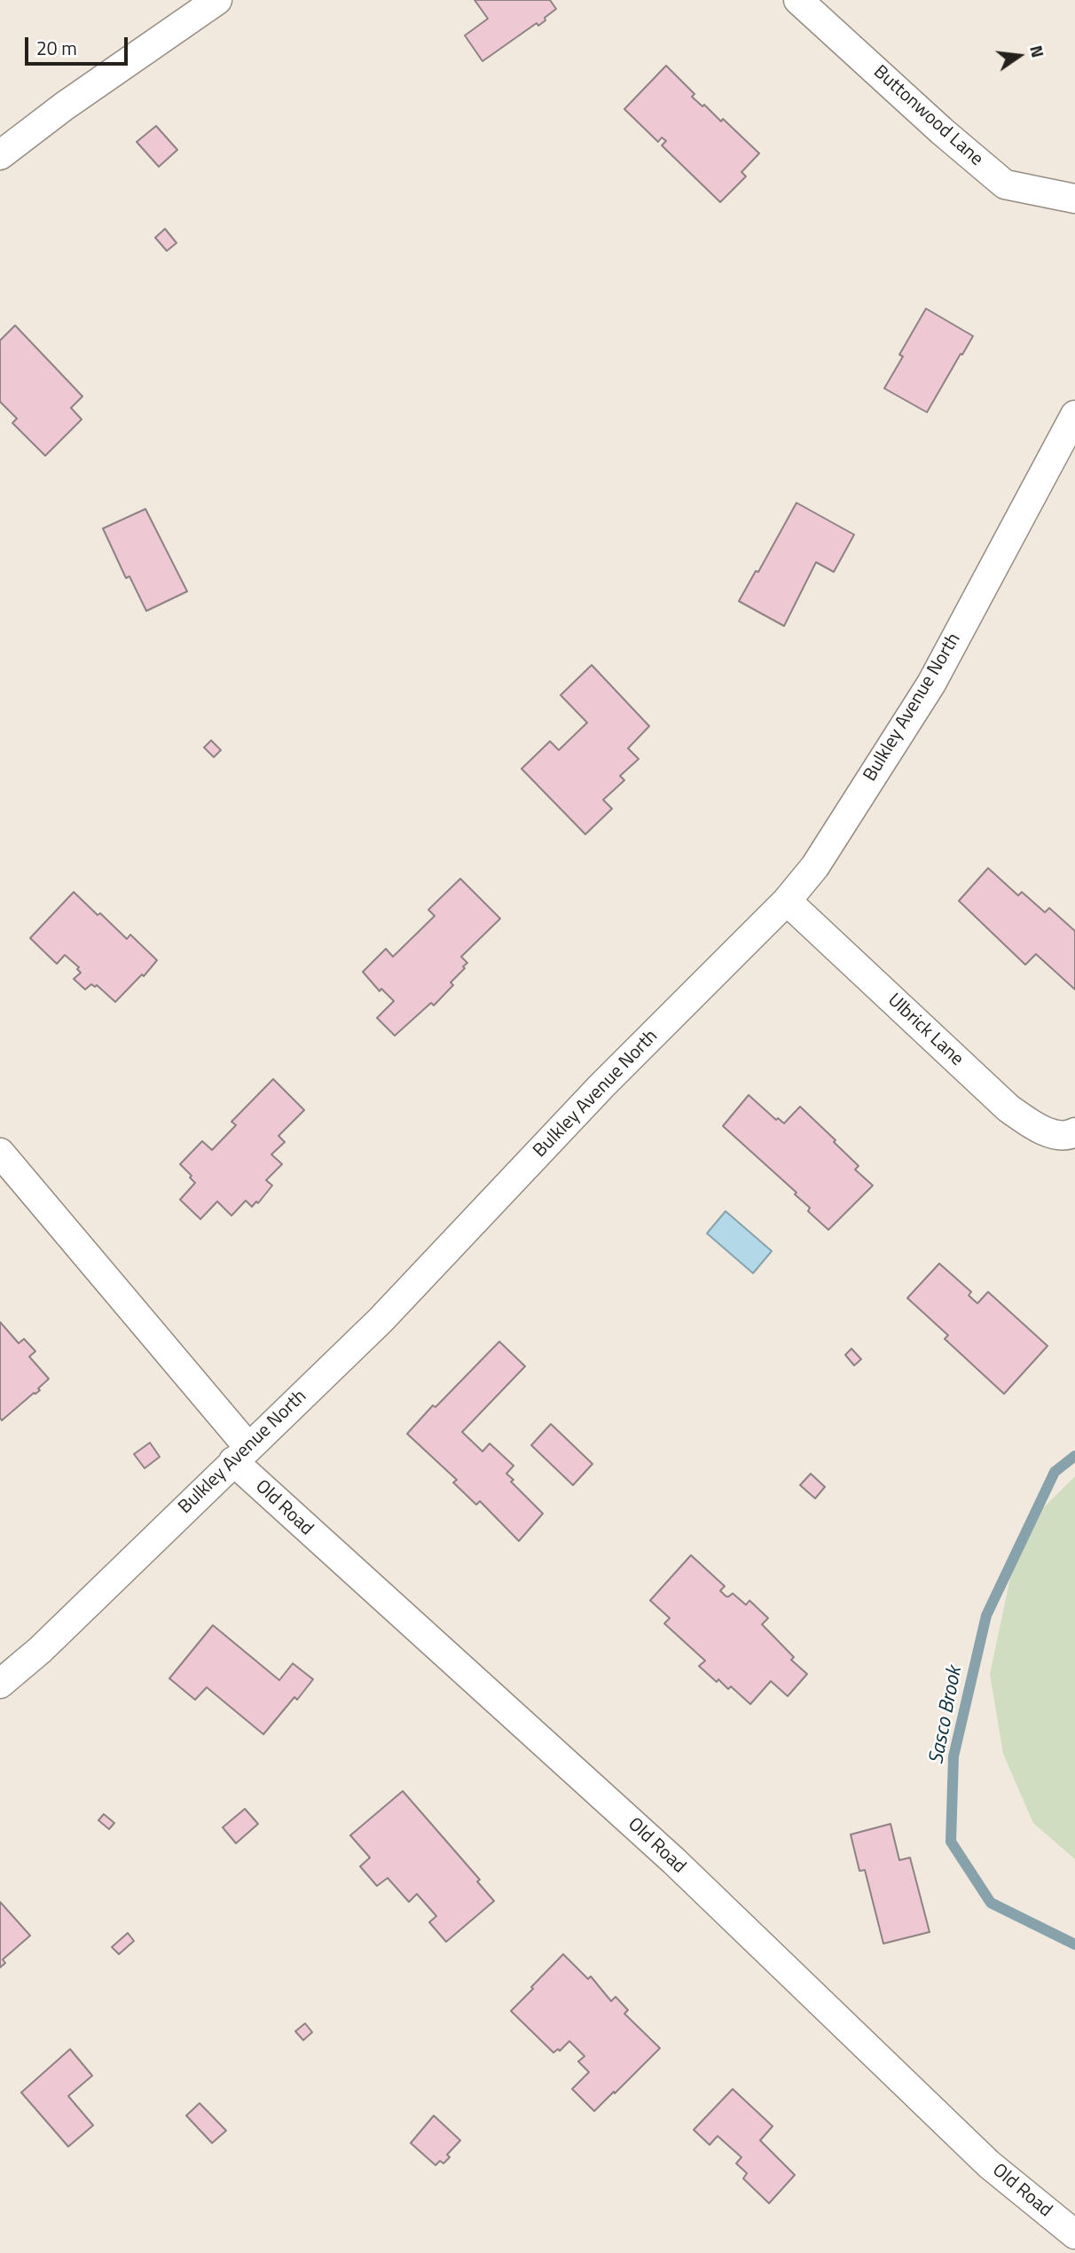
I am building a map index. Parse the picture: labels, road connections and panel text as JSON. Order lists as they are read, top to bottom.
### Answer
{
  "streets": {
    "street": [
      "Buttonwood Lane",
      "Bulkley Avenue North",
      "Ulbrick Lane",
      "Old Road"
    ]
  },
  "crossings": [
    ["Bulkley Avenue North", "Ulbrick Lane"],
    ["Bulkley Avenue North", "Old Road"]
  ],
  "water": ["Sasco Brook"],
  "scale_bar": "20 m",
  "north": "right"
}
